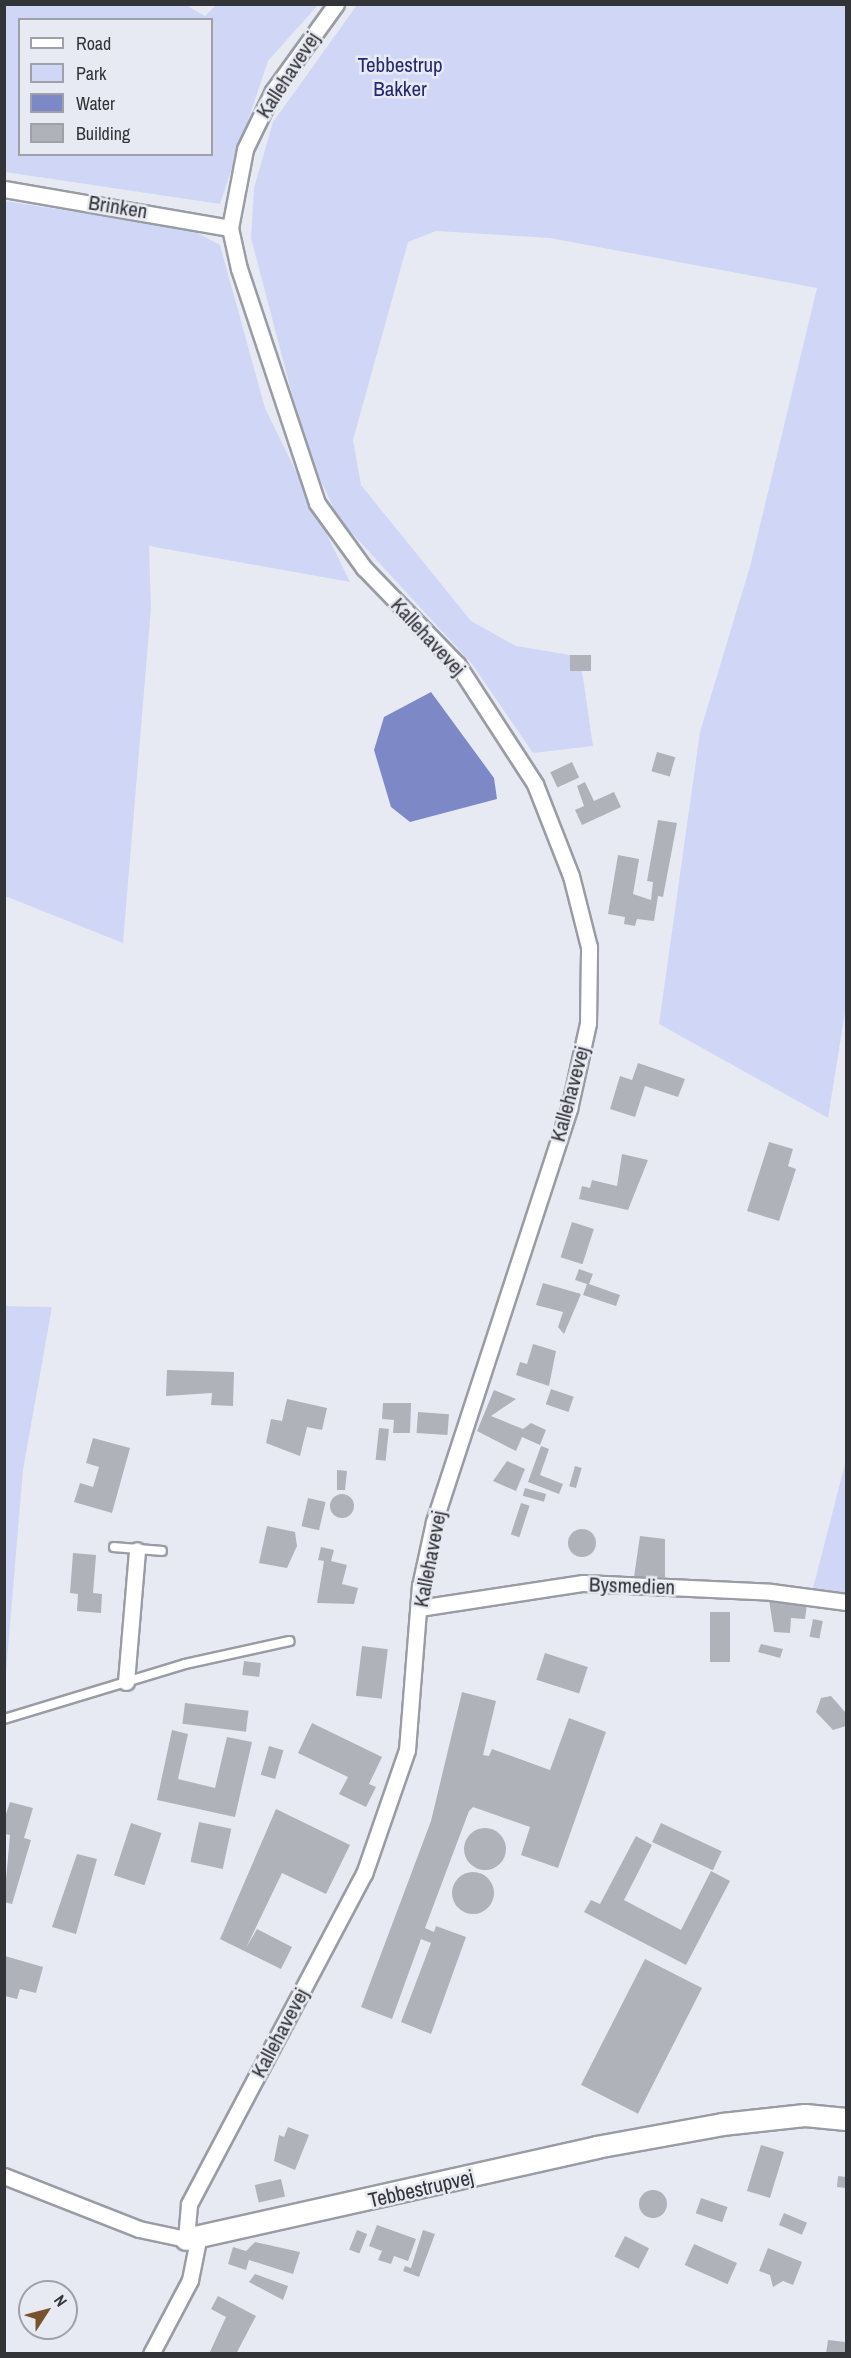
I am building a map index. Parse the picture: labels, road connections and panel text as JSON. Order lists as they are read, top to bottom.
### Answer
{
  "streets": {
    "street": [
      "Kallehavevej",
      "Brinken",
      "Bysmedien",
      "Tebbestrupvej"
    ]
  },
  "crossings": [
    ["Kallehavevej", "Brinken"],
    ["Kallehavevej", "Bysmedien"],
    ["Kallehavevej", "Tebbestrupvej"]
  ],
  "parks": ["Tebbestrup Bakker"],
  "legend": [
    "Road",
    "Park",
    "Water",
    "Building"
  ],
  "north": "top right"
}
